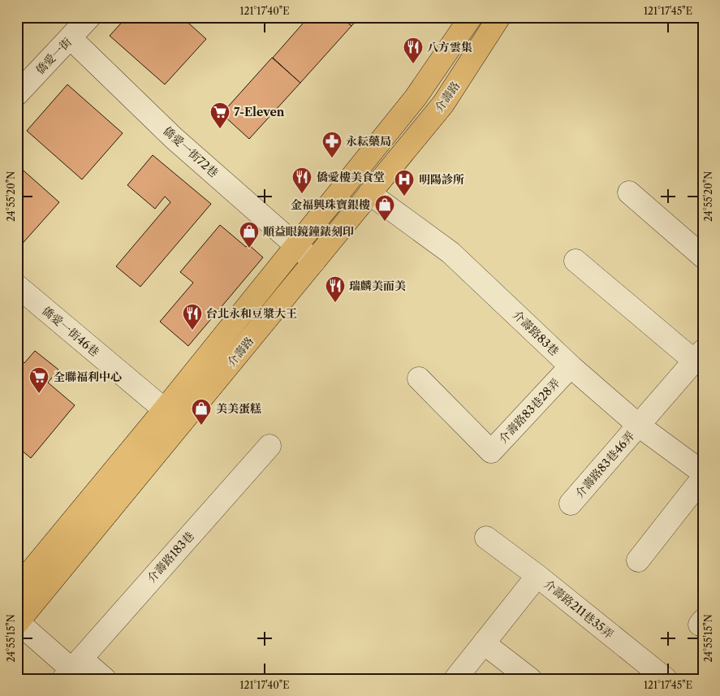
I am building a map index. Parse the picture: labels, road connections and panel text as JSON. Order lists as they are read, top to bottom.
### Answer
{
  "streets": {
    "main road": ["介壽路"],
    "street": [
      "僑愛一街",
      "僑愛一街72巷",
      "僑愛一街46巷",
      "介壽路83巷",
      "介壽路83巷28弄",
      "介壽路83巷46弄",
      "介壽路183巷",
      "介壽路211巷35弄"
    ]
  },
  "crossings": [
    ["僑愛一街", "僑愛一街72巷"],
    ["介壽路", "僑愛一街72巷"],
    ["介壽路", "僑愛一街46巷"],
    ["介壽路", "介壽路83巷"],
    ["介壽路83巷", "介壽路83巷28弄"],
    ["介壽路83巷", "介壽路83巷46弄"]
  ],
  "places": {
    "restaurant": [
      "八方雲集",
      "僑愛樓美食堂",
      "瑞麟美而美",
      "台北永和豆漿大王"
    ],
    "supermarket": ["7-Eleven", "全聯福利中心"],
    "pharmacy": ["永耘藥局"],
    "hospital": ["明陽診所"],
    "shop": ["金福興珠寶銀樓", "順益眼鏡鐘錶刻印", "美美蛋糕"]
  },
  "coordinates": [
    "121°17'40\"E",
    "121°17'45\"E",
    "24°55'20\"N",
    "24°55'15\"N"
  ]
}
